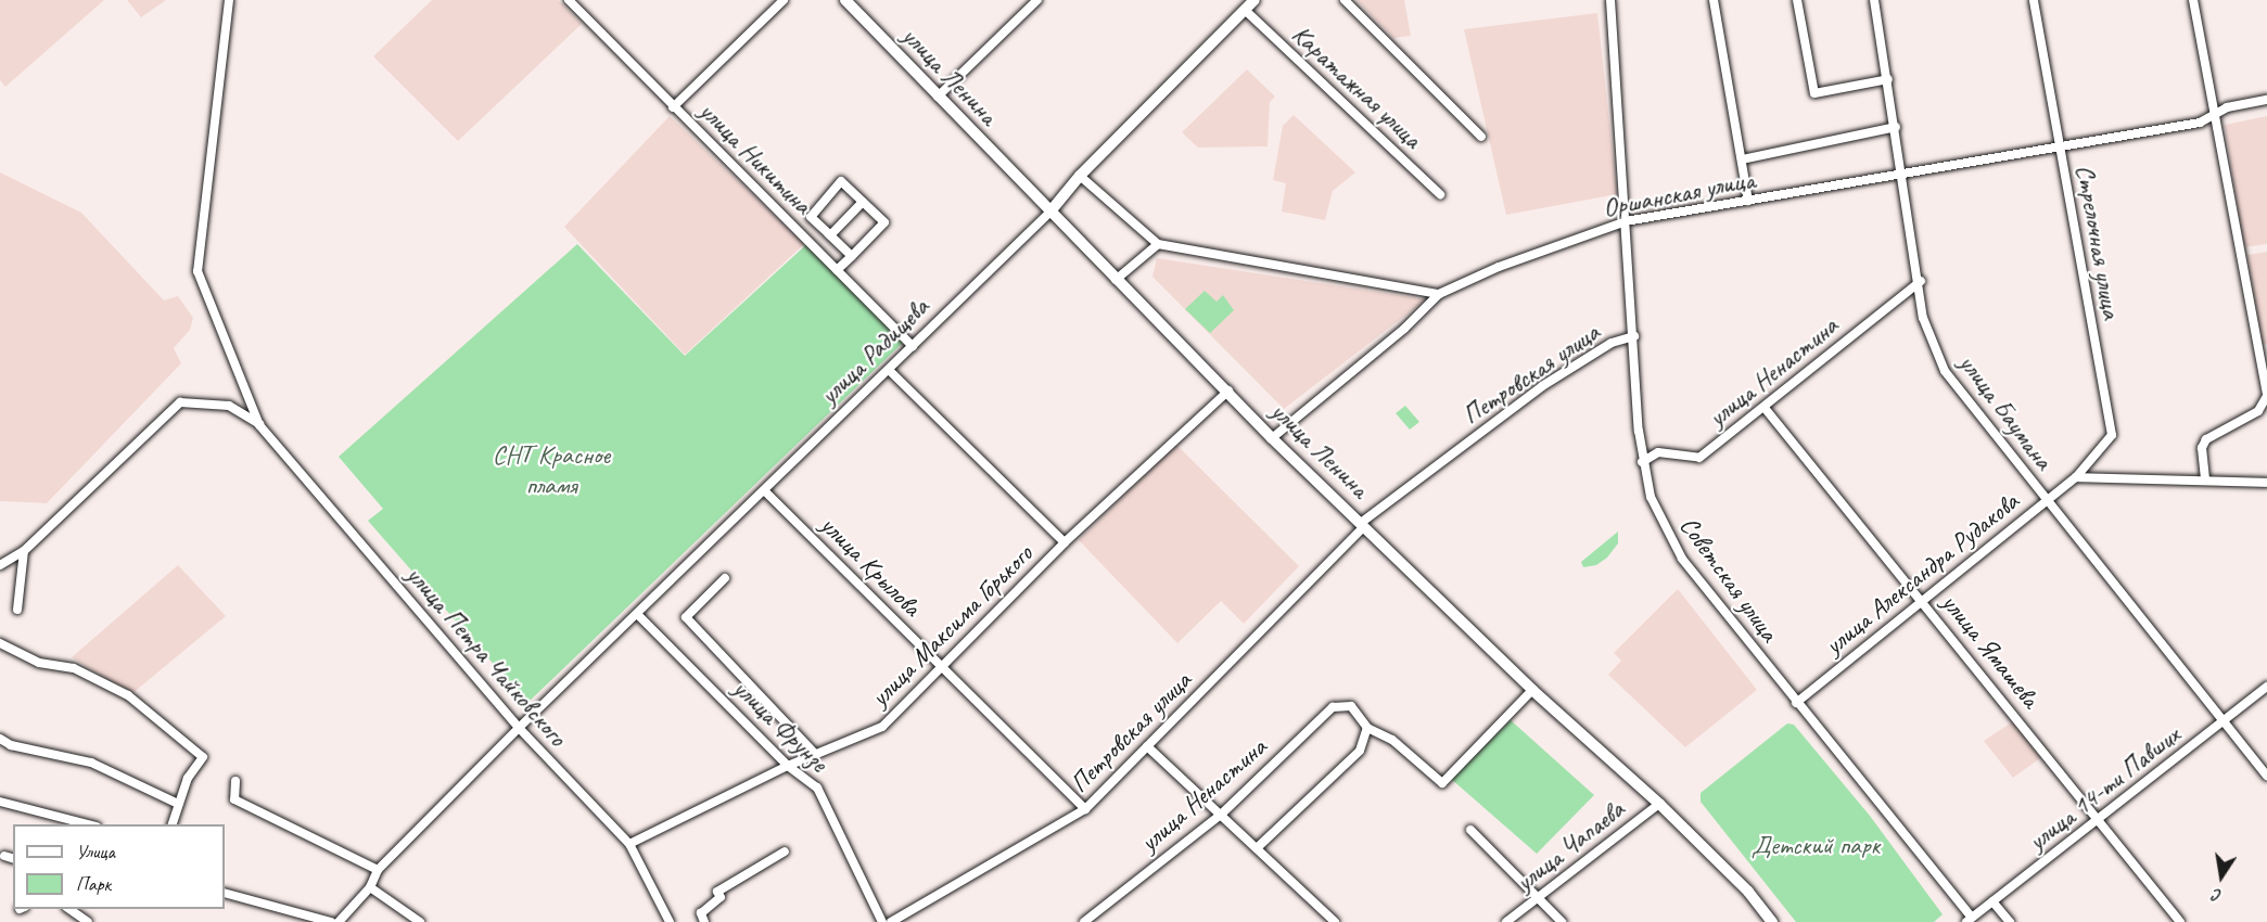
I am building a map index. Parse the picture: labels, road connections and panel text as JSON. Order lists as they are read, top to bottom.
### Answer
{
  "streets": {
    "main road": ["улица Ленина", "улица Радищева"],
    "street": [
      "Каратажная улица",
      "улица Никитина",
      "Оршанская улица",
      "Стрелочная улица",
      "улица Ненастина",
      "Петровская улица",
      "улица Баумана",
      "улица Крылова",
      "улица Александра Рудакова",
      "Советская улица",
      "улица Максима Горького",
      "улица Ямашева",
      "улица Петра Чайковского",
      "улица Фрунзе",
      "улица 14-ти Павших",
      "улица Чапаева"
    ]
  },
  "crossings": [
    ["улица Ленина", "улица Радищева"],
    ["улица Ленина", "Петровская улица"],
    ["улица Ленина", "улица Максима Горького"],
    ["улица Ленина", "улица Чапаева"],
    ["Каратажная улица", "улица Радищева"],
    ["улица Никитина", "улица Радищева"],
    ["Оршанская улица", "Стрелочная улица"],
    ["Оршанская улица", "улица Баумана"],
    ["Оршанская улица", "Советская улица"],
    ["Стрелочная улица", "улица Александра Рудакова"],
    ["улица Радищева", "улица Крылова"],
    ["улица Радищева", "улица Петра Чайковского"],
    ["улица Радищева", "улица Фрунзе"],
    ["улица Ненастина", "улица Баумана"],
    ["улица Ненастина", "Советская улица"],
    ["улица Ненастина", "улица Ямашева"],
    ["Петровская улица", "улица Крылова"],
    ["Петровская улица", "Советская улица"],
    ["улица Баумана", "улица Александра Рудакова"],
    ["улица Баумана", "улица 14-ти Павших"],
    ["улица Крылова", "улица Максима Горького"],
    ["улица Александра Рудакова", "Советская улица"],
    ["улица Александра Рудакова", "улица Ямашева"],
    ["Советская улица", "улица 14-ти Павших"],
    ["улица Максима Горького", "улица Петра Чайковского"],
    ["улица Максима Горького", "улица Фрунзе"],
    ["улица Ямашева", "улица 14-ти Павших"]
  ],
  "parks": ["СНТ Красное пламя", "Детский парк"],
  "legend": ["Улица", "Парк"],
  "north": "bottom"
}
